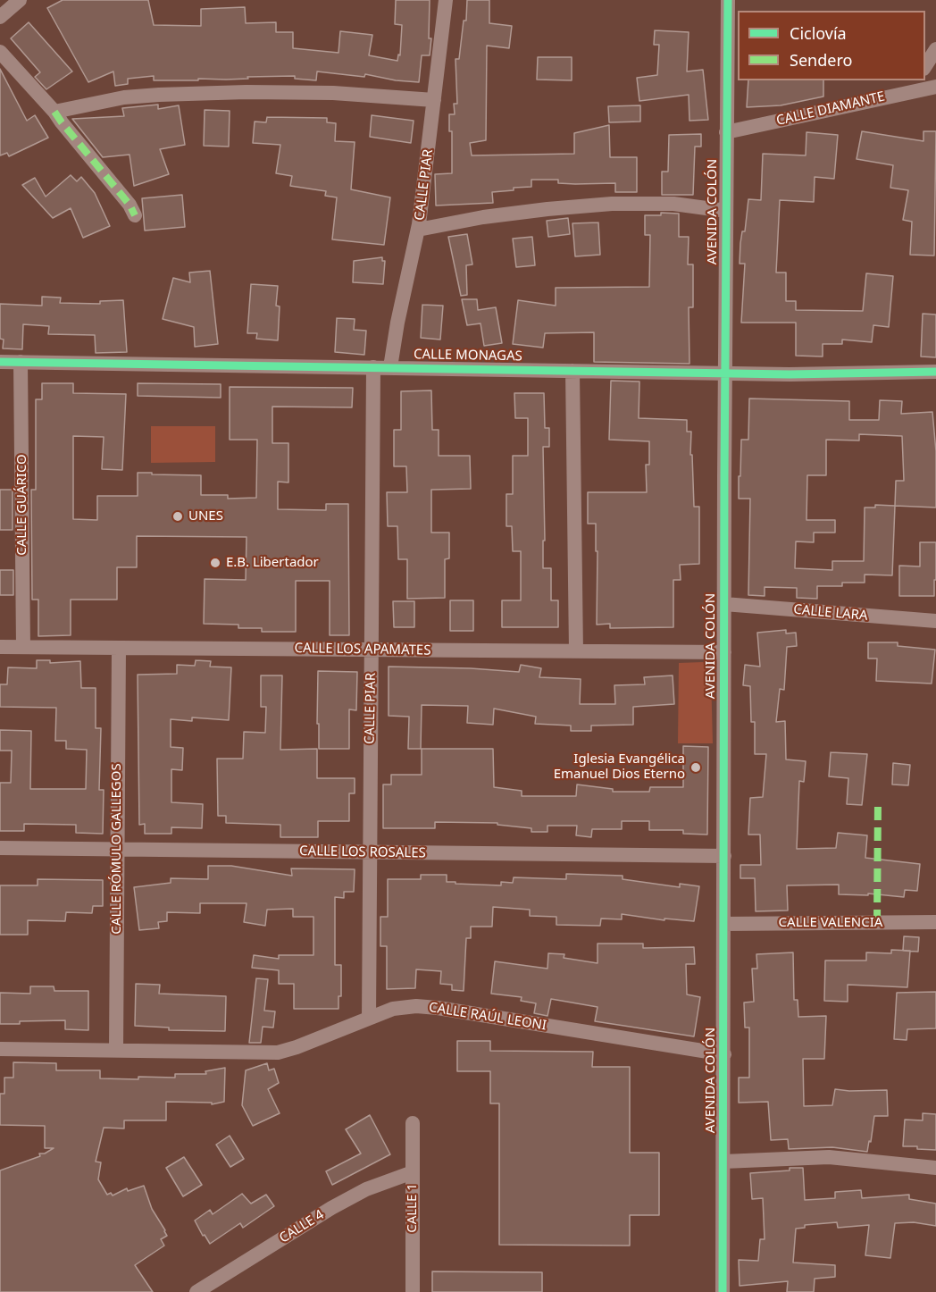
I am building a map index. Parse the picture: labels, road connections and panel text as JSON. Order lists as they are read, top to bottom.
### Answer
{
  "streets": {
    "street": [
      "CALLE DIAMANTE",
      "CALLE PIAR",
      "AVENIDA COLÓN",
      "CALLE MONAGAS",
      "CALLE GUÁRICO",
      "CALLE LARA",
      "CALLE LOS APAMATES",
      "CALLE RÓMULO GALLEGOS",
      "CALLE LOS ROSALES",
      "CALLE VALENCIA",
      "CALLE RAÚL LEONI",
      "CALLE 1",
      "CALLE 4"
    ]
  },
  "crossings": [
    ["CALLE DIAMANTE", "AVENIDA COLÓN"],
    ["CALLE PIAR", "CALLE MONAGAS"],
    ["CALLE PIAR", "CALLE LOS APAMATES"],
    ["CALLE PIAR", "CALLE LOS ROSALES"],
    ["CALLE PIAR", "CALLE RAÚL LEONI"],
    ["AVENIDA COLÓN", "CALLE MONAGAS"],
    ["AVENIDA COLÓN", "CALLE LARA"],
    ["AVENIDA COLÓN", "CALLE LOS APAMATES"],
    ["AVENIDA COLÓN", "CALLE LOS ROSALES"],
    ["AVENIDA COLÓN", "CALLE VALENCIA"],
    ["AVENIDA COLÓN", "CALLE RAÚL LEONI"],
    ["CALLE MONAGAS", "CALLE GUÁRICO"],
    ["CALLE GUÁRICO", "CALLE LOS APAMATES"],
    ["CALLE LOS APAMATES", "CALLE RÓMULO GALLEGOS"],
    ["CALLE RÓMULO GALLEGOS", "CALLE LOS ROSALES"],
    ["CALLE RÓMULO GALLEGOS", "CALLE RAÚL LEONI"],
    ["CALLE 1", "CALLE 4"]
  ],
  "places": ["UNES", "E.B. Libertador", "Iglesia Evangélica Emanuel Dios Eterno"],
  "legend": ["Ciclovía", "Sendero"]
}
